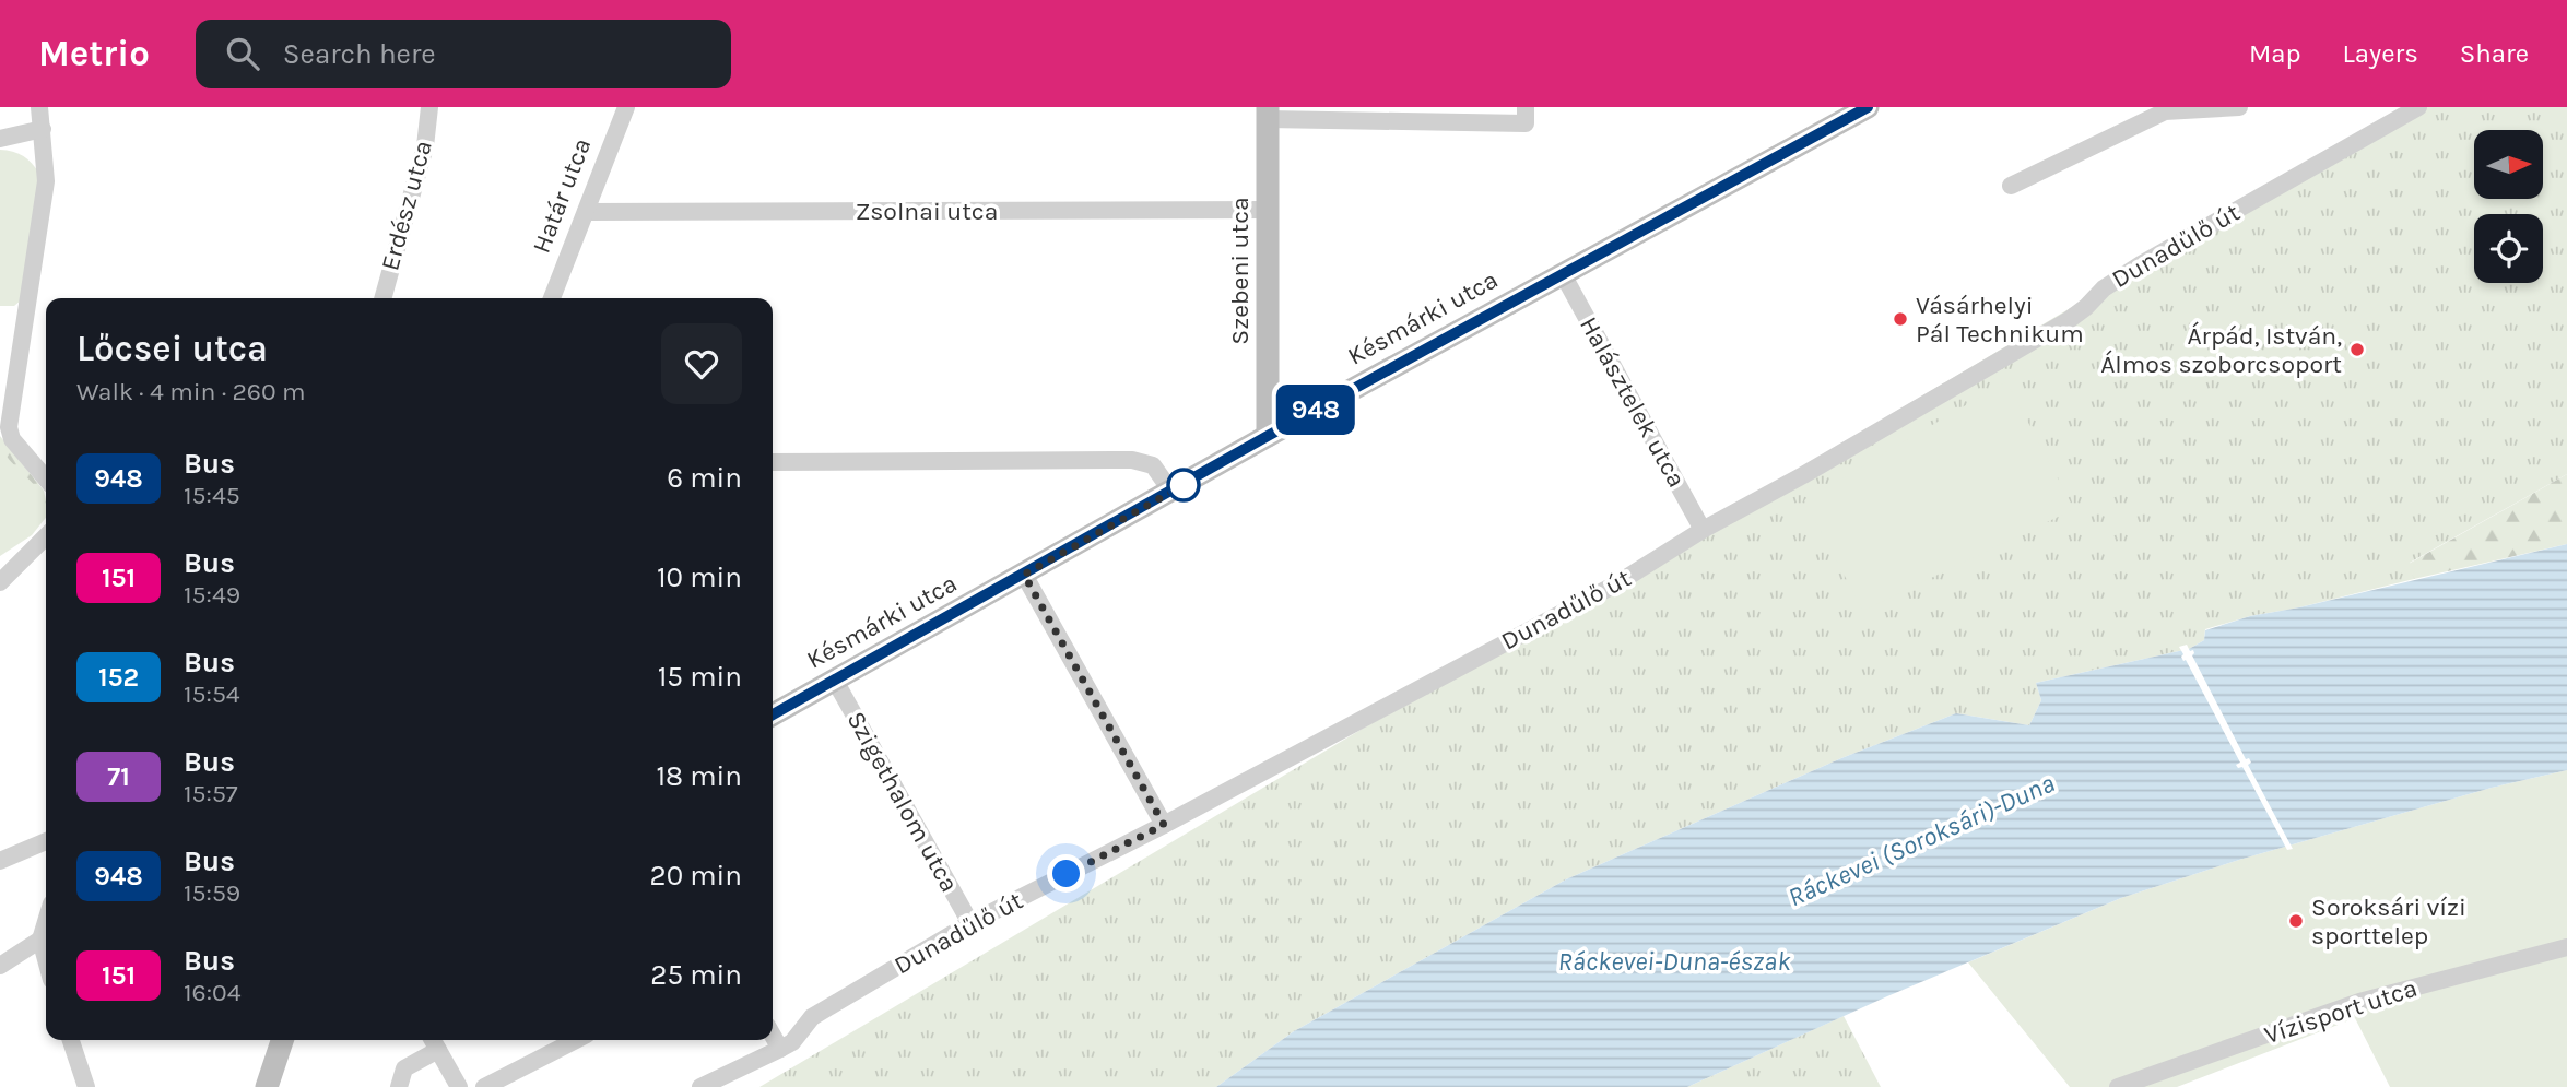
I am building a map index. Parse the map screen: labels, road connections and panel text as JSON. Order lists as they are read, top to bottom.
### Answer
{
  "streets": {
    "street": [
      "Határ utca",
      "Erdész utca",
      "Zsolnai utca",
      "Dunadűlő út",
      "Szebeni utca",
      "Késmárki utca",
      "Halásztelek utca",
      "Szigethalom utca",
      "Vízisport utca"
    ]
  },
  "crossings": [
    ["Határ utca", "Zsolnai utca"],
    ["Zsolnai utca", "Szebeni utca"],
    ["Dunadűlő út", "Halásztelek utca"],
    ["Dunadűlő út", "Szigethalom utca"],
    ["Szebeni utca", "Késmárki utca"],
    ["Késmárki utca", "Halásztelek utca"],
    ["Késmárki utca", "Szigethalom utca"]
  ],
  "water": ["Ráckevei (Soroksári)-Duna", "Ráckevei-Duna-észak"],
  "places": ["Vásárhelyi Pál Technikum", "Árpád, István, Álmos szoborcsoport", "Soroksári vízi sporttelep"],
  "lines": ["bus line 948"],
  "north": "right",
  "page": {
    "header": "Metrio",
    "search": "Search here",
    "nav": ["Map", "Layers", "Share"],
    "on_map": "948",
    "heading": ["Lőcsei utca", "Walk · 4 min · 260 m"],
    "list": [
      {
        "mark": "948",
        "name": "Bus",
        "note": "15:45",
        "value": "6 min"
      },
      {
        "mark": "151",
        "name": "Bus",
        "note": "15:49",
        "value": "10 min"
      },
      {
        "mark": "152",
        "name": "Bus",
        "note": "15:54",
        "value": "15 min"
      },
      {
        "mark": "71",
        "name": "Bus",
        "note": "15:57",
        "value": "18 min"
      },
      {
        "mark": "948",
        "name": "Bus",
        "note": "15:59",
        "value": "20 min"
      },
      {
        "mark": "151",
        "name": "Bus",
        "note": "16:04",
        "value": "25 min"
      }
    ]
  }
}
